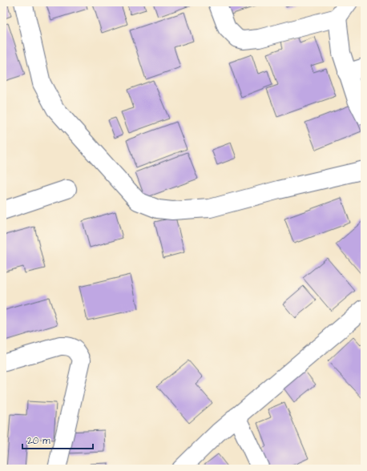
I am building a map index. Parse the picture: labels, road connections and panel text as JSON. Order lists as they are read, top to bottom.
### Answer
{
  "scale_bar": "20 m"
}
